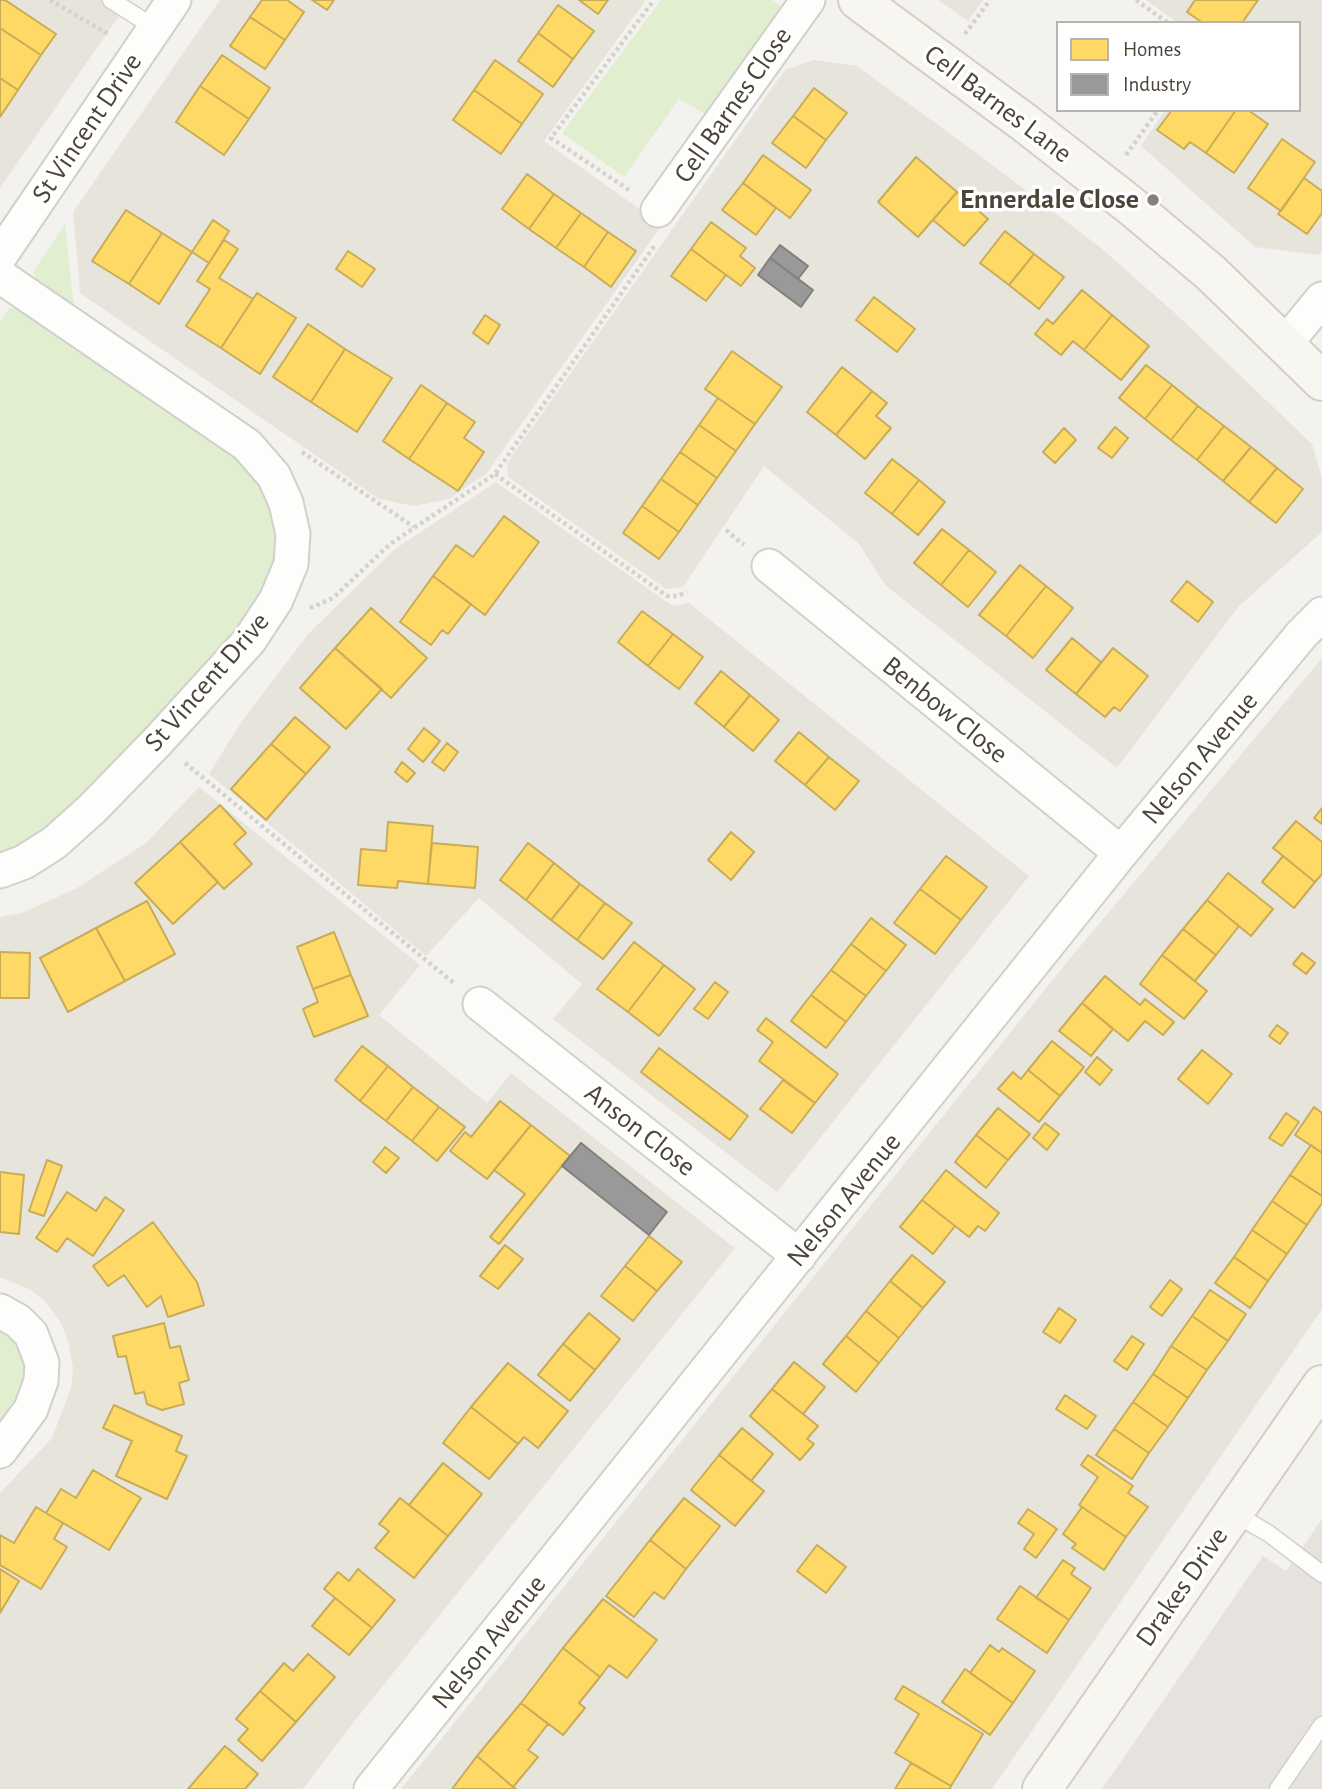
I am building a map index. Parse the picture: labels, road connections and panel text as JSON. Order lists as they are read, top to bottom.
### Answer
{
  "streets": {
    "street": [
      "Cell Barnes Lane",
      "Cell Barnes Close",
      "St Vincent Drive",
      "Benbow Close",
      "Nelson Avenue",
      "Anson Close",
      "Drakes Drive"
    ]
  },
  "crossings": [
    ["Benbow Close", "Nelson Avenue"],
    ["Nelson Avenue", "Anson Close"]
  ],
  "places": ["Ennerdale Close"],
  "legend": ["Homes", "Industry"]
}
